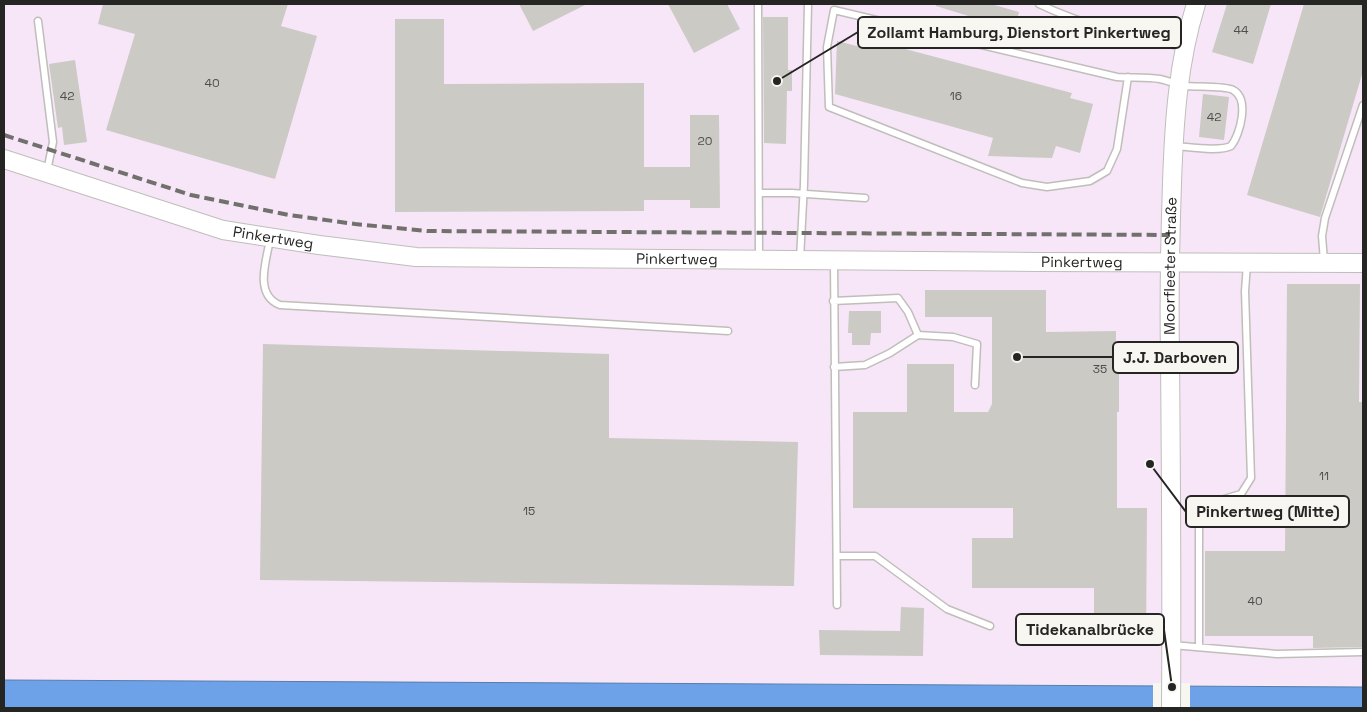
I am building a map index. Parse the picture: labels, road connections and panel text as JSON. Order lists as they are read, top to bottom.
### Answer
{
  "streets": {
    "street": ["Pinkertweg", "Moorfleeter Straße"]
  },
  "crossings": [
    ["Pinkertweg", "Moorfleeter Straße"]
  ],
  "places": [
    "Zollamt Hamburg, Dienstort Pinkertweg",
    "J.J. Darboven",
    "Pinkertweg (Mitte)",
    "Tidekanalbrücke"
  ],
  "house_numbers": [
    "44",
    "40",
    "42",
    "16",
    "42",
    "20",
    "35",
    "11",
    "15",
    "40"
  ]
}
